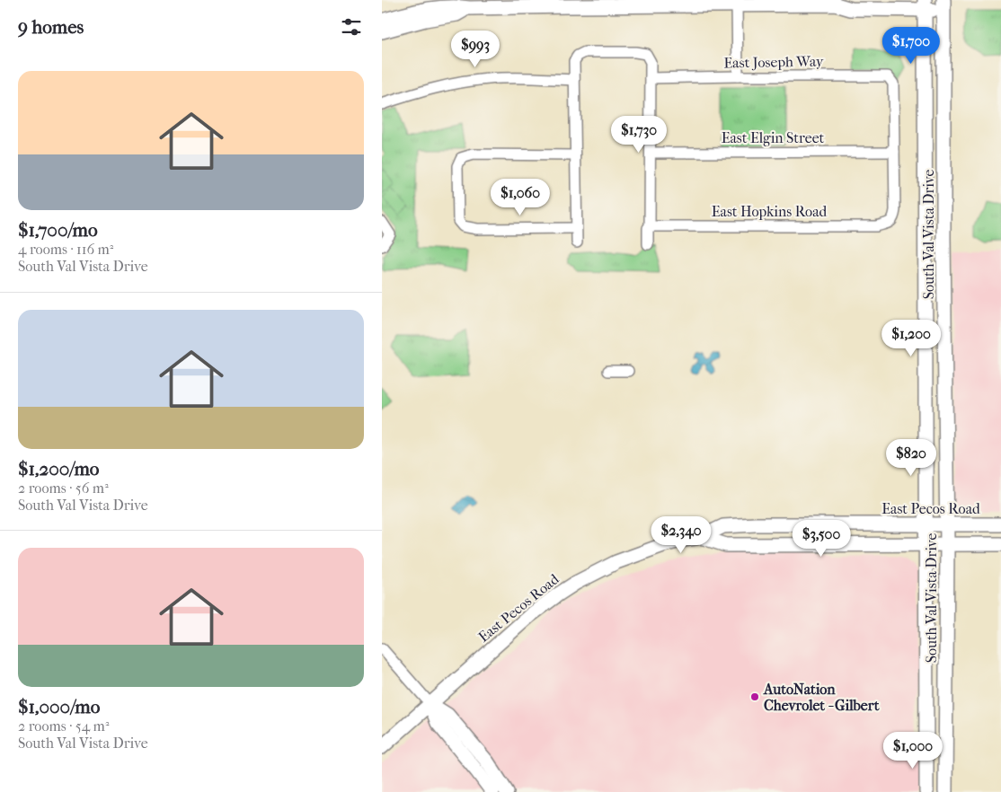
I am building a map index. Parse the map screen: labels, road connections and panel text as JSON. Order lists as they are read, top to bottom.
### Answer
{
  "streets": {
    "main road": ["South Val Vista Drive", "East Pecos Road"],
    "street": ["East Joseph Way", "East Elgin Street", "East Hopkins Road"]
  },
  "crossings": [
    ["East Joseph Way", "East Elgin Street"],
    ["East Joseph Way", "East Hopkins Road"],
    ["East Elgin Street", "East Hopkins Road"],
    ["South Val Vista Drive", "East Pecos Road"]
  ],
  "places": ["AutoNation Chevrolet - Gilbert"],
  "page": {
    "heading": "9 homes",
    "price": [
      "$1,700",
      "$993",
      "$1,730",
      "$1,060",
      "$1,200",
      "$820",
      "$2,340",
      "$3,500",
      "$1,000"
    ],
    "list": [
      {
        "name": "$1,700/mo",
        "note": "4 rooms · 116 m² · South Val Vista Drive"
      },
      {
        "name": "$1,200/mo",
        "note": "2 rooms · 56 m² · South Val Vista Drive"
      },
      {
        "name": "$1,000/mo",
        "note": "2 rooms · 54 m² · South Val Vista Drive"
      }
    ]
  }
}
